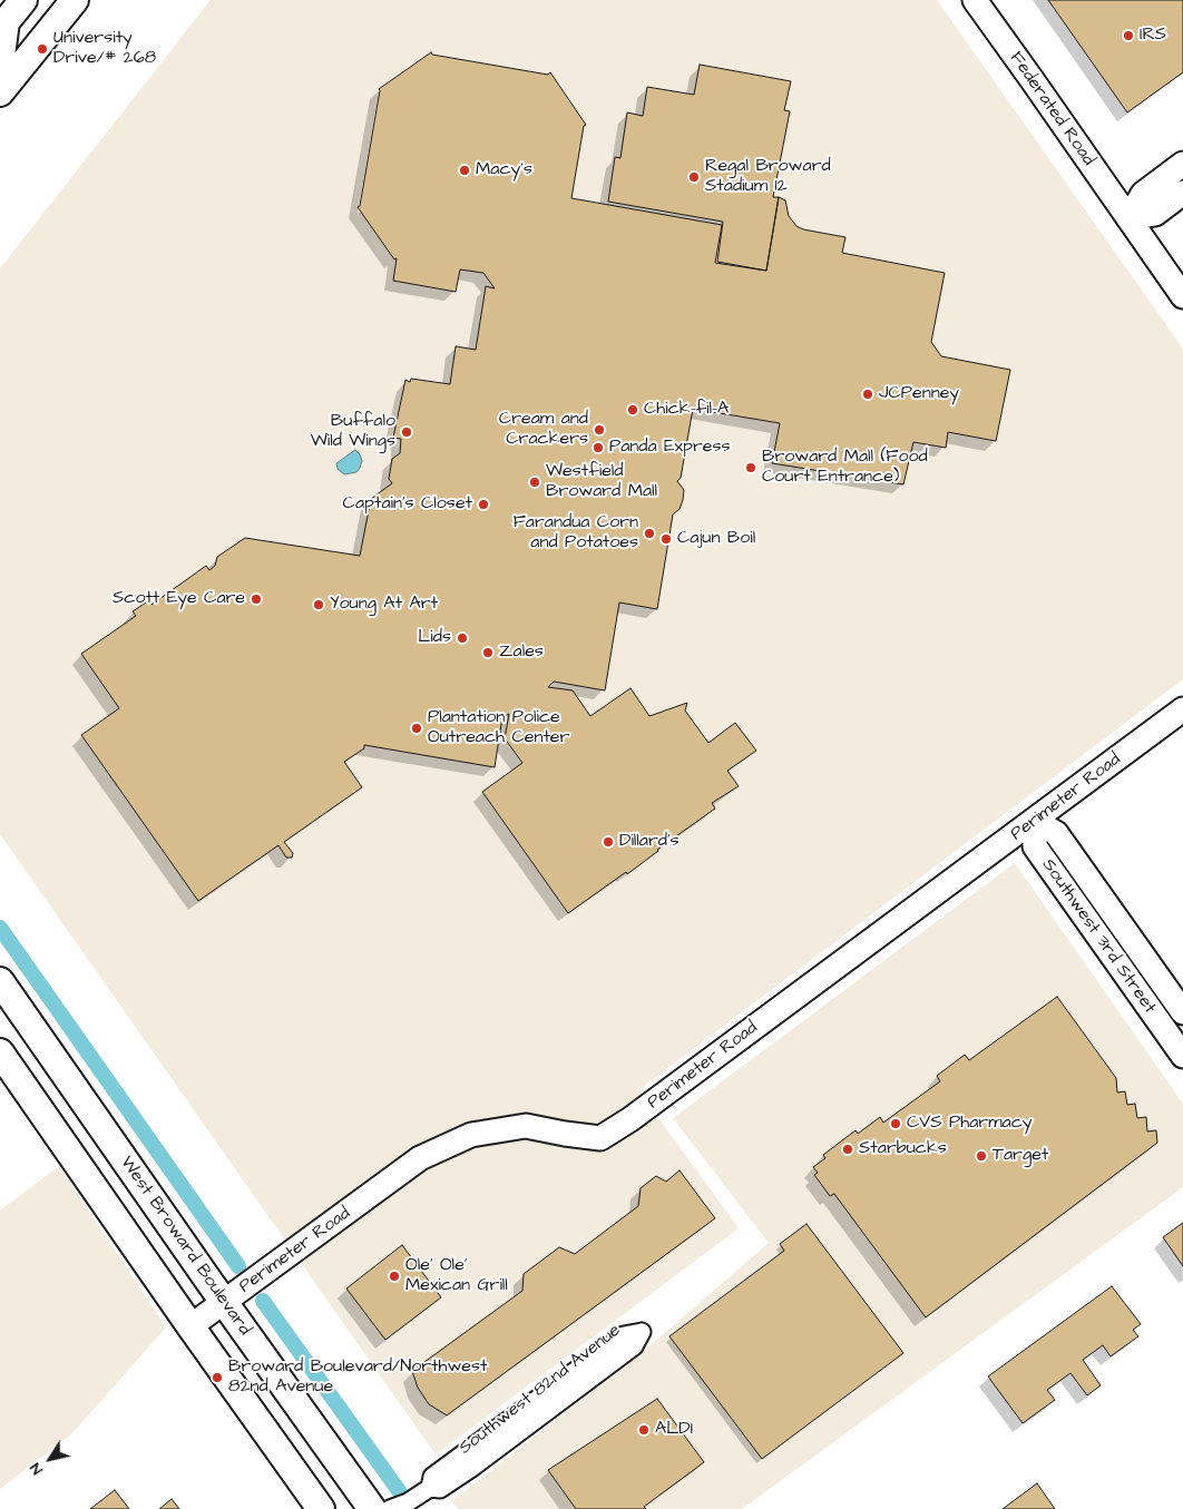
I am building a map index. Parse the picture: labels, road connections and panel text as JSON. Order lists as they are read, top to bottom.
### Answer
{
  "streets": {
    "main road": ["West Broward Boulevard"],
    "street": [
      "Federated Road",
      "Perimeter Road",
      "Southwest 3rd Street",
      "Southwest 82nd Avenue"
    ]
  },
  "crossings": [
    ["Perimeter Road", "Southwest 3rd Street"],
    ["Perimeter Road", "West Broward Boulevard"]
  ],
  "places": [
    "IRS",
    "University Drive/# 268",
    "Macy's",
    "Regal Broward Stadium 12",
    "JCPenney",
    "Chick-fil-A",
    "Cream and Crackers",
    "Buffalo Wild Wings",
    "Panda Express",
    "Broward Mall (Food Court Entrance)",
    "Westfield Broward Mall",
    "Captain's Closet",
    "Farandua Corn and Potatoes",
    "Cajun Boil",
    "Scott Eye Care",
    "Young At Art",
    "Lids",
    "Zales",
    "Plantation Police Outreach Center",
    "Dillard's",
    "CVS Pharmacy",
    "Starbucks",
    "Target",
    "Ole' Ole' Mexican Grill",
    "Broward Boulevard/Northwest 82nd Avenue",
    "ALDI"
  ],
  "north": "bottom left"
}
